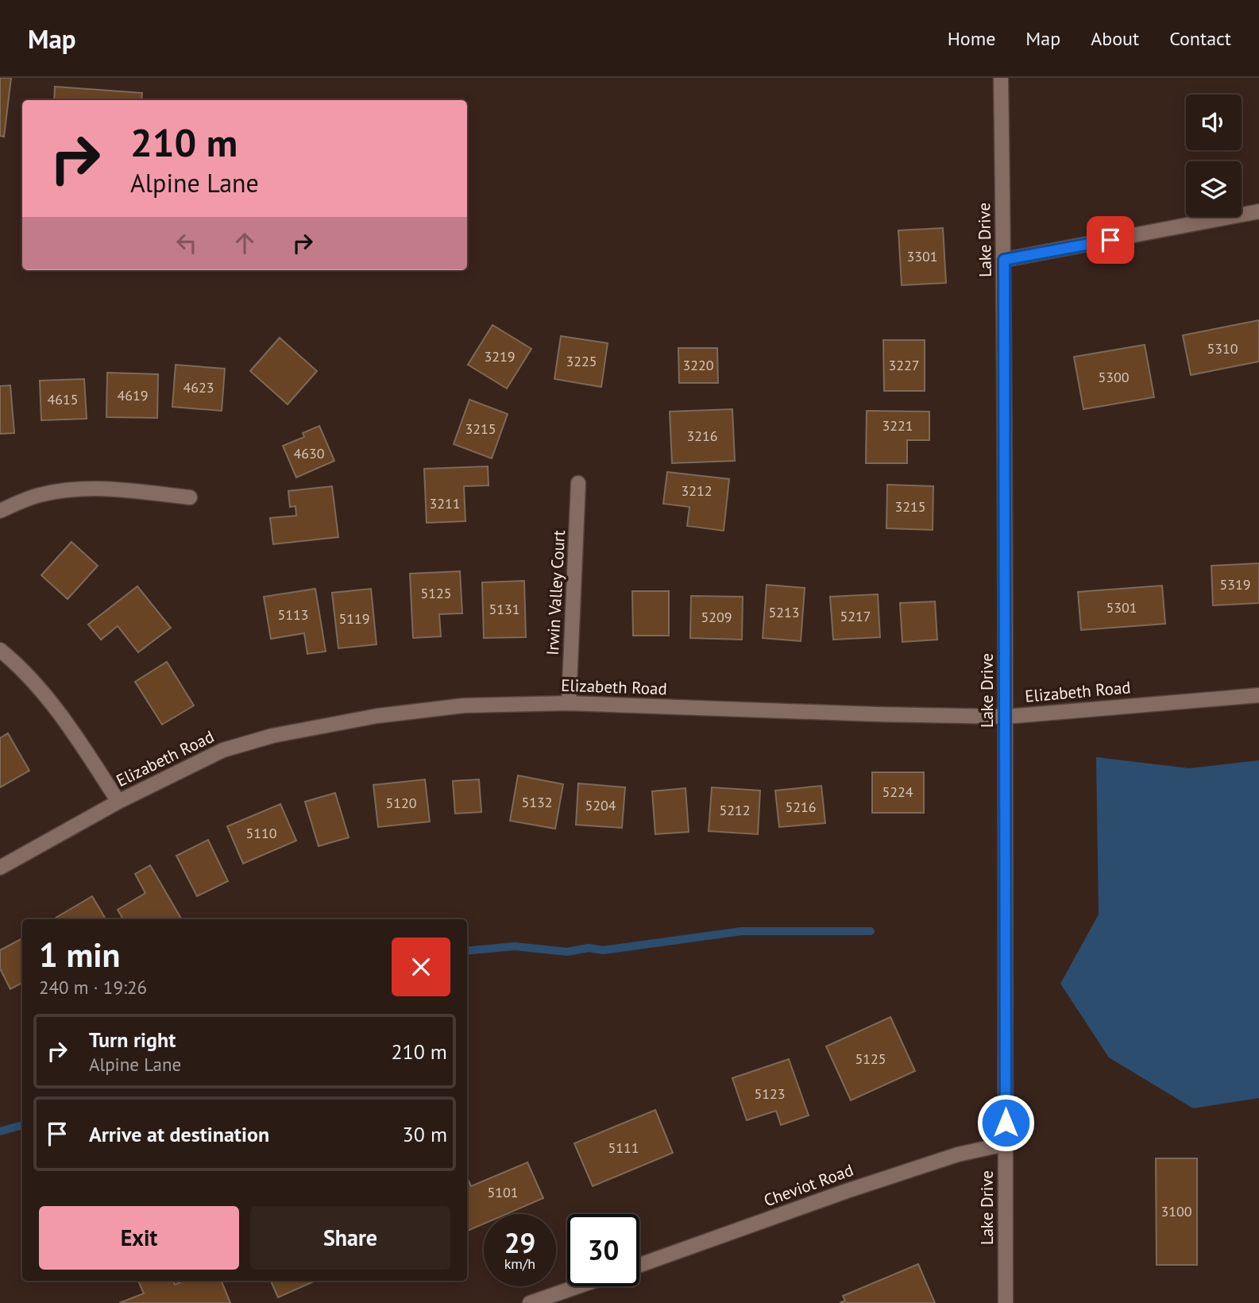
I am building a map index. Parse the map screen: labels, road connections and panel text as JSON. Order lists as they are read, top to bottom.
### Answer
{
  "streets": {
    "street": [
      "Lake Drive",
      "Irwin Valley Court",
      "Elizabeth Road",
      "Cheviot Road"
    ]
  },
  "crossings": [
    ["Lake Drive", "Elizabeth Road"],
    ["Lake Drive", "Cheviot Road"],
    ["Irwin Valley Court", "Elizabeth Road"]
  ],
  "house_numbers": [
    "3301",
    "5310",
    "3219",
    "3225",
    "3220",
    "3227",
    "5300",
    "4623",
    "4619",
    "4615",
    "3221",
    "3215",
    "3216",
    "4630",
    "3212",
    "3211",
    "3215",
    "5319",
    "5125",
    "5301",
    "5131",
    "5213",
    "5113",
    "5217",
    "5209",
    "5119",
    "5224",
    "5132",
    "5120",
    "5204",
    "5216",
    "5212",
    "5110",
    "5125",
    "5123",
    "5111",
    "5101",
    "3100"
  ],
  "page": {
    "header": "Map",
    "nav": [
      "Home",
      "Map",
      "About",
      "Contact"
    ],
    "turn": ["210 m", "Alpine Lane"],
    "heading": ["1 min", "240 m · 19:26"],
    "list": [
      {
        "name": "Turn right",
        "note": "Alpine Lane",
        "value": "210 m"
      },
      {
        "name": "Arrive at destination",
        "value": "30 m"
      }
    ],
    "buttons": ["Exit", "Share"],
    "speed": "29 km/h",
    "limit": "30"
  }
}
